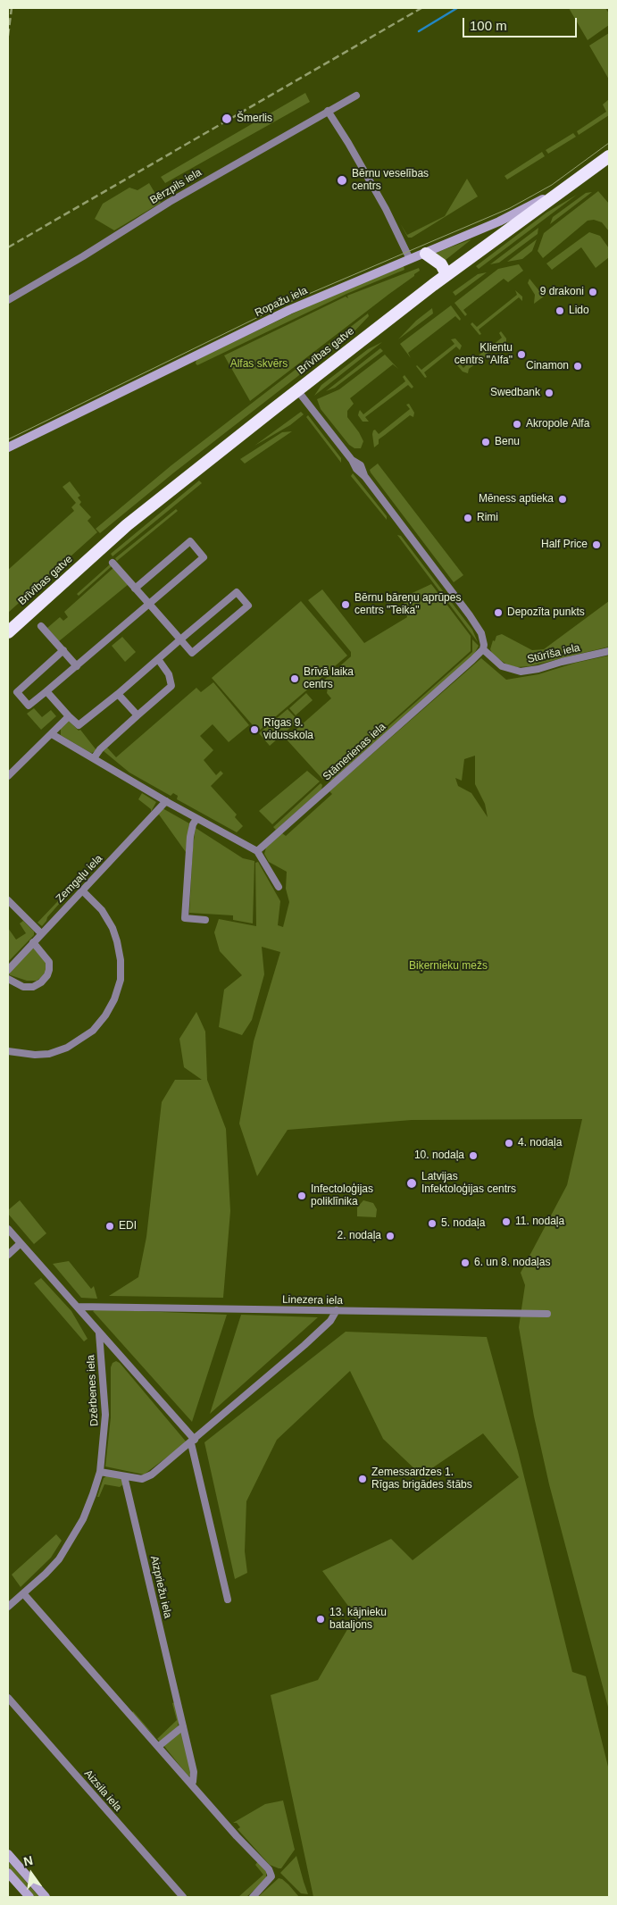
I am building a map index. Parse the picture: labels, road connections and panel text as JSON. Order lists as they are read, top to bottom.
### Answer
{
  "streets": {
    "highway": ["Brīvības gatve"],
    "street": [
      "Bērzpils iela",
      "Ropažu iela",
      "Stūrīša iela",
      "Stāmerienas iela",
      "Zemgaļu iela",
      "Linezera iela",
      "Dzērbenes iela",
      "Aizpriežu iela",
      "Aizsila iela"
    ]
  },
  "crossings": [
    ["Ropažu iela", "Brīvības gatve"],
    ["Stūrīša iela", "Stāmerienas iela"]
  ],
  "parks": ["Alfas skvērs", "Biķernieku mežs"],
  "places": [
    "Šmerlis",
    "Bērnu veselības centrs",
    "9 drakoni",
    "Lido",
    "Klientu centrs \"Alfa\"",
    "Cinamon",
    "Swedbank",
    "Akropole Alfa",
    "Benu",
    "Mēness aptieka",
    "Rimi",
    "Half Price",
    "Bērnu bāreņu aprūpes centrs \"Teika\"",
    "Depozīta punkts",
    "Brīvā laika centrs",
    "Rīgas 9. vidusskola",
    "4. nodaļa",
    "10. nodaļa",
    "Latvijas Infektoloģijas centrs",
    "Infectoloģijas poliklīnika",
    "11. nodaļa",
    "5. nodaļa",
    "EDI",
    "2. nodaļa",
    "6. un 8. nodaļas",
    "Zemessardzes 1. Rīgas brigādes štābs",
    "13. kājnieku bataljons"
  ],
  "scale_bar": "100 m",
  "north": "top"
}
